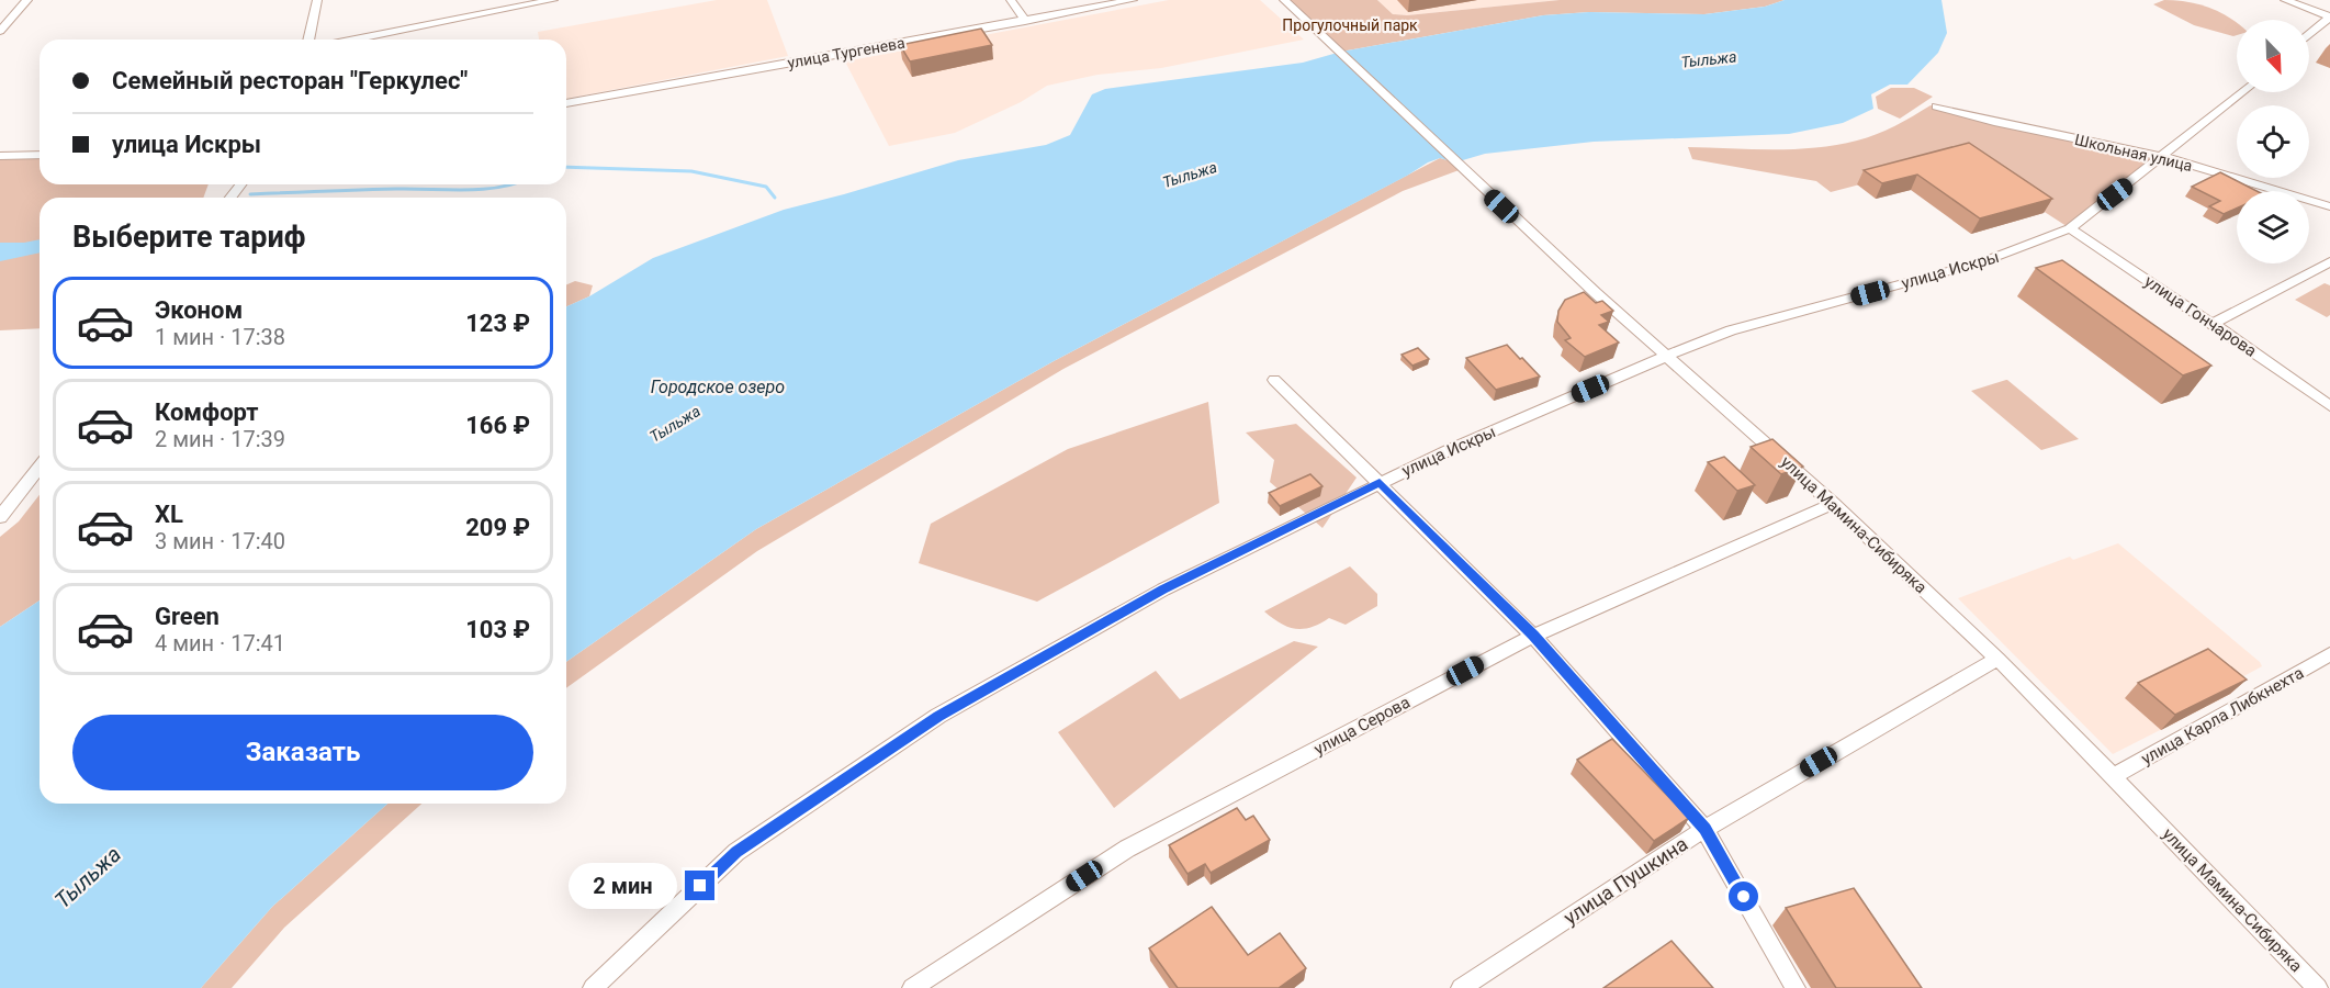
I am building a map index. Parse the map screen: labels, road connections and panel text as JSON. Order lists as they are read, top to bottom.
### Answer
{
  "streets": {
    "street": [
      "улица Тургенева",
      "Школьная улица",
      "улица Искры",
      "улица Гончарова",
      "улица Мамина-Сибиряка",
      "улица Карла Либкнехта",
      "улица Серова",
      "улица Пушкина"
    ]
  },
  "crossings": [
    ["Школьная улица", "улица Искры"],
    ["улица Искры", "улица Гончарова"],
    ["улица Искры", "улица Мамина-Сибиряка"],
    ["улица Мамина-Сибиряка", "улица Карла Либкнехта"],
    ["улица Мамина-Сибиряка", "улица Серова"],
    ["улица Мамина-Сибиряка", "улица Пушкина"]
  ],
  "water": ["Тыльжа", "Городское озеро"],
  "parks": ["Прогулочный парк"],
  "north": "bottom right",
  "page": {
    "banner": ["Семейный ресторан \"Геркулес\"", "улица Искры"],
    "heading": "Выберите тариф",
    "list": [
      {
        "name": "Эконом",
        "note": "1 мин · 17:38",
        "value": "123 ₽"
      },
      {
        "name": "Комфорт",
        "note": "2 мин · 17:39",
        "value": "166 ₽"
      },
      {
        "name": "XL",
        "note": "3 мин · 17:40",
        "value": "209 ₽"
      },
      {
        "name": "Green",
        "note": "4 мин · 17:41",
        "value": "103 ₽"
      }
    ],
    "buttons": "Заказать",
    "bubble": "2 мин"
  }
}
